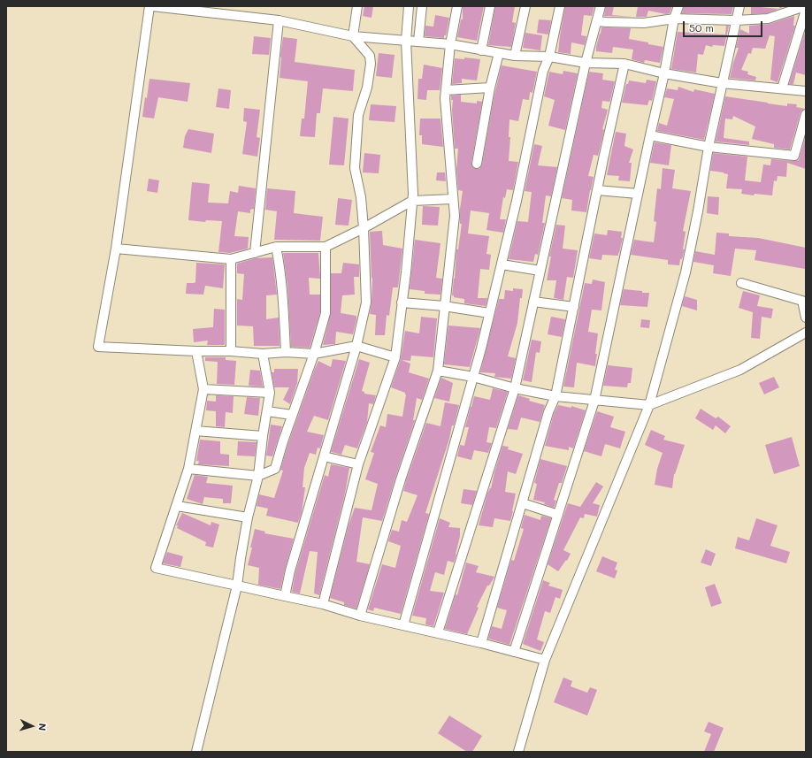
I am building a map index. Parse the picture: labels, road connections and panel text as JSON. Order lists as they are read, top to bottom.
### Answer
{
  "scale_bar": "50 m",
  "north": "right"
}
